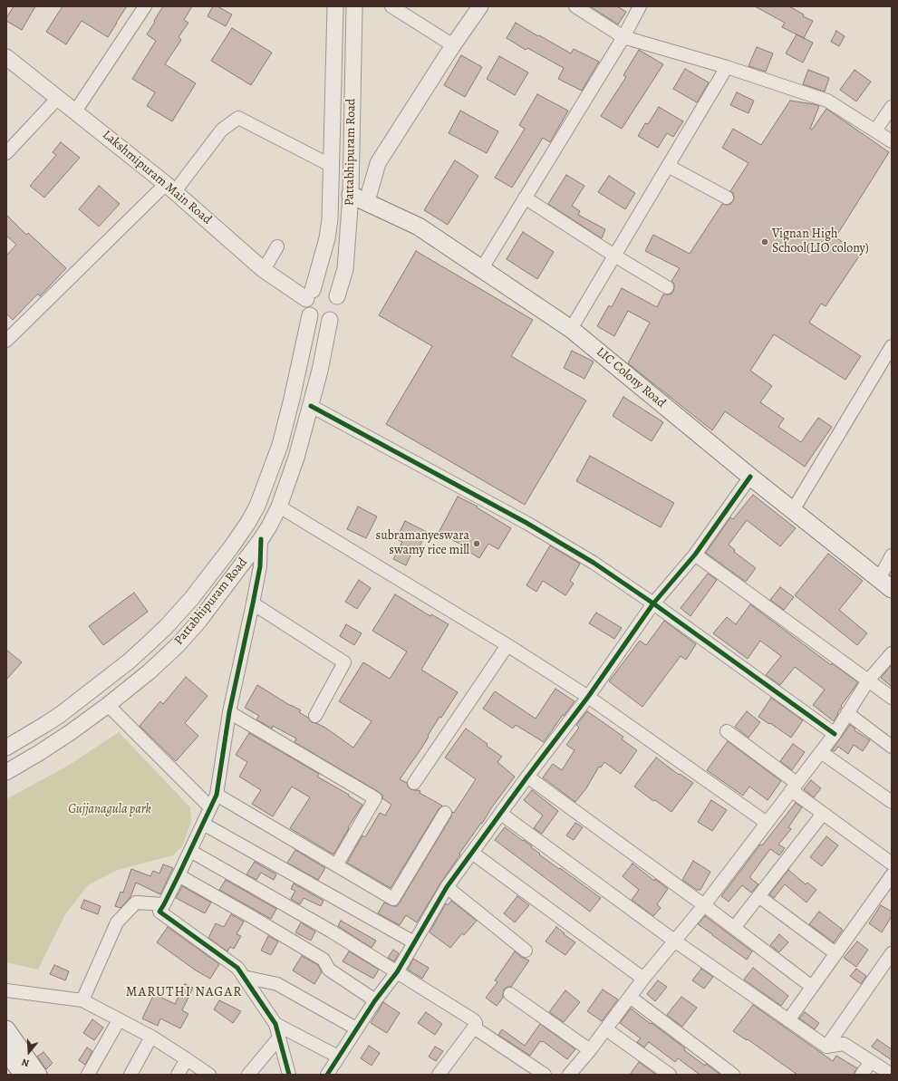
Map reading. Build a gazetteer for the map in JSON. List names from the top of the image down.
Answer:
{
  "streets": {
    "main road": ["LIC Colony Road"],
    "street": ["Pattabhipuram Road", "Lakshmipuram Main Road"]
  },
  "crossings": [
    ["Pattabhipuram Road", "Lakshmipuram Main Road"],
    ["Pattabhipuram Road", "LIC Colony Road"]
  ],
  "districts": ["MARUTHI NAGAR"],
  "parks": ["Gujjanagula park"],
  "places": ["Vignan High School(LIO colony)", "subramanyeswara swamy rice mill"],
  "north": "bottom"
}
